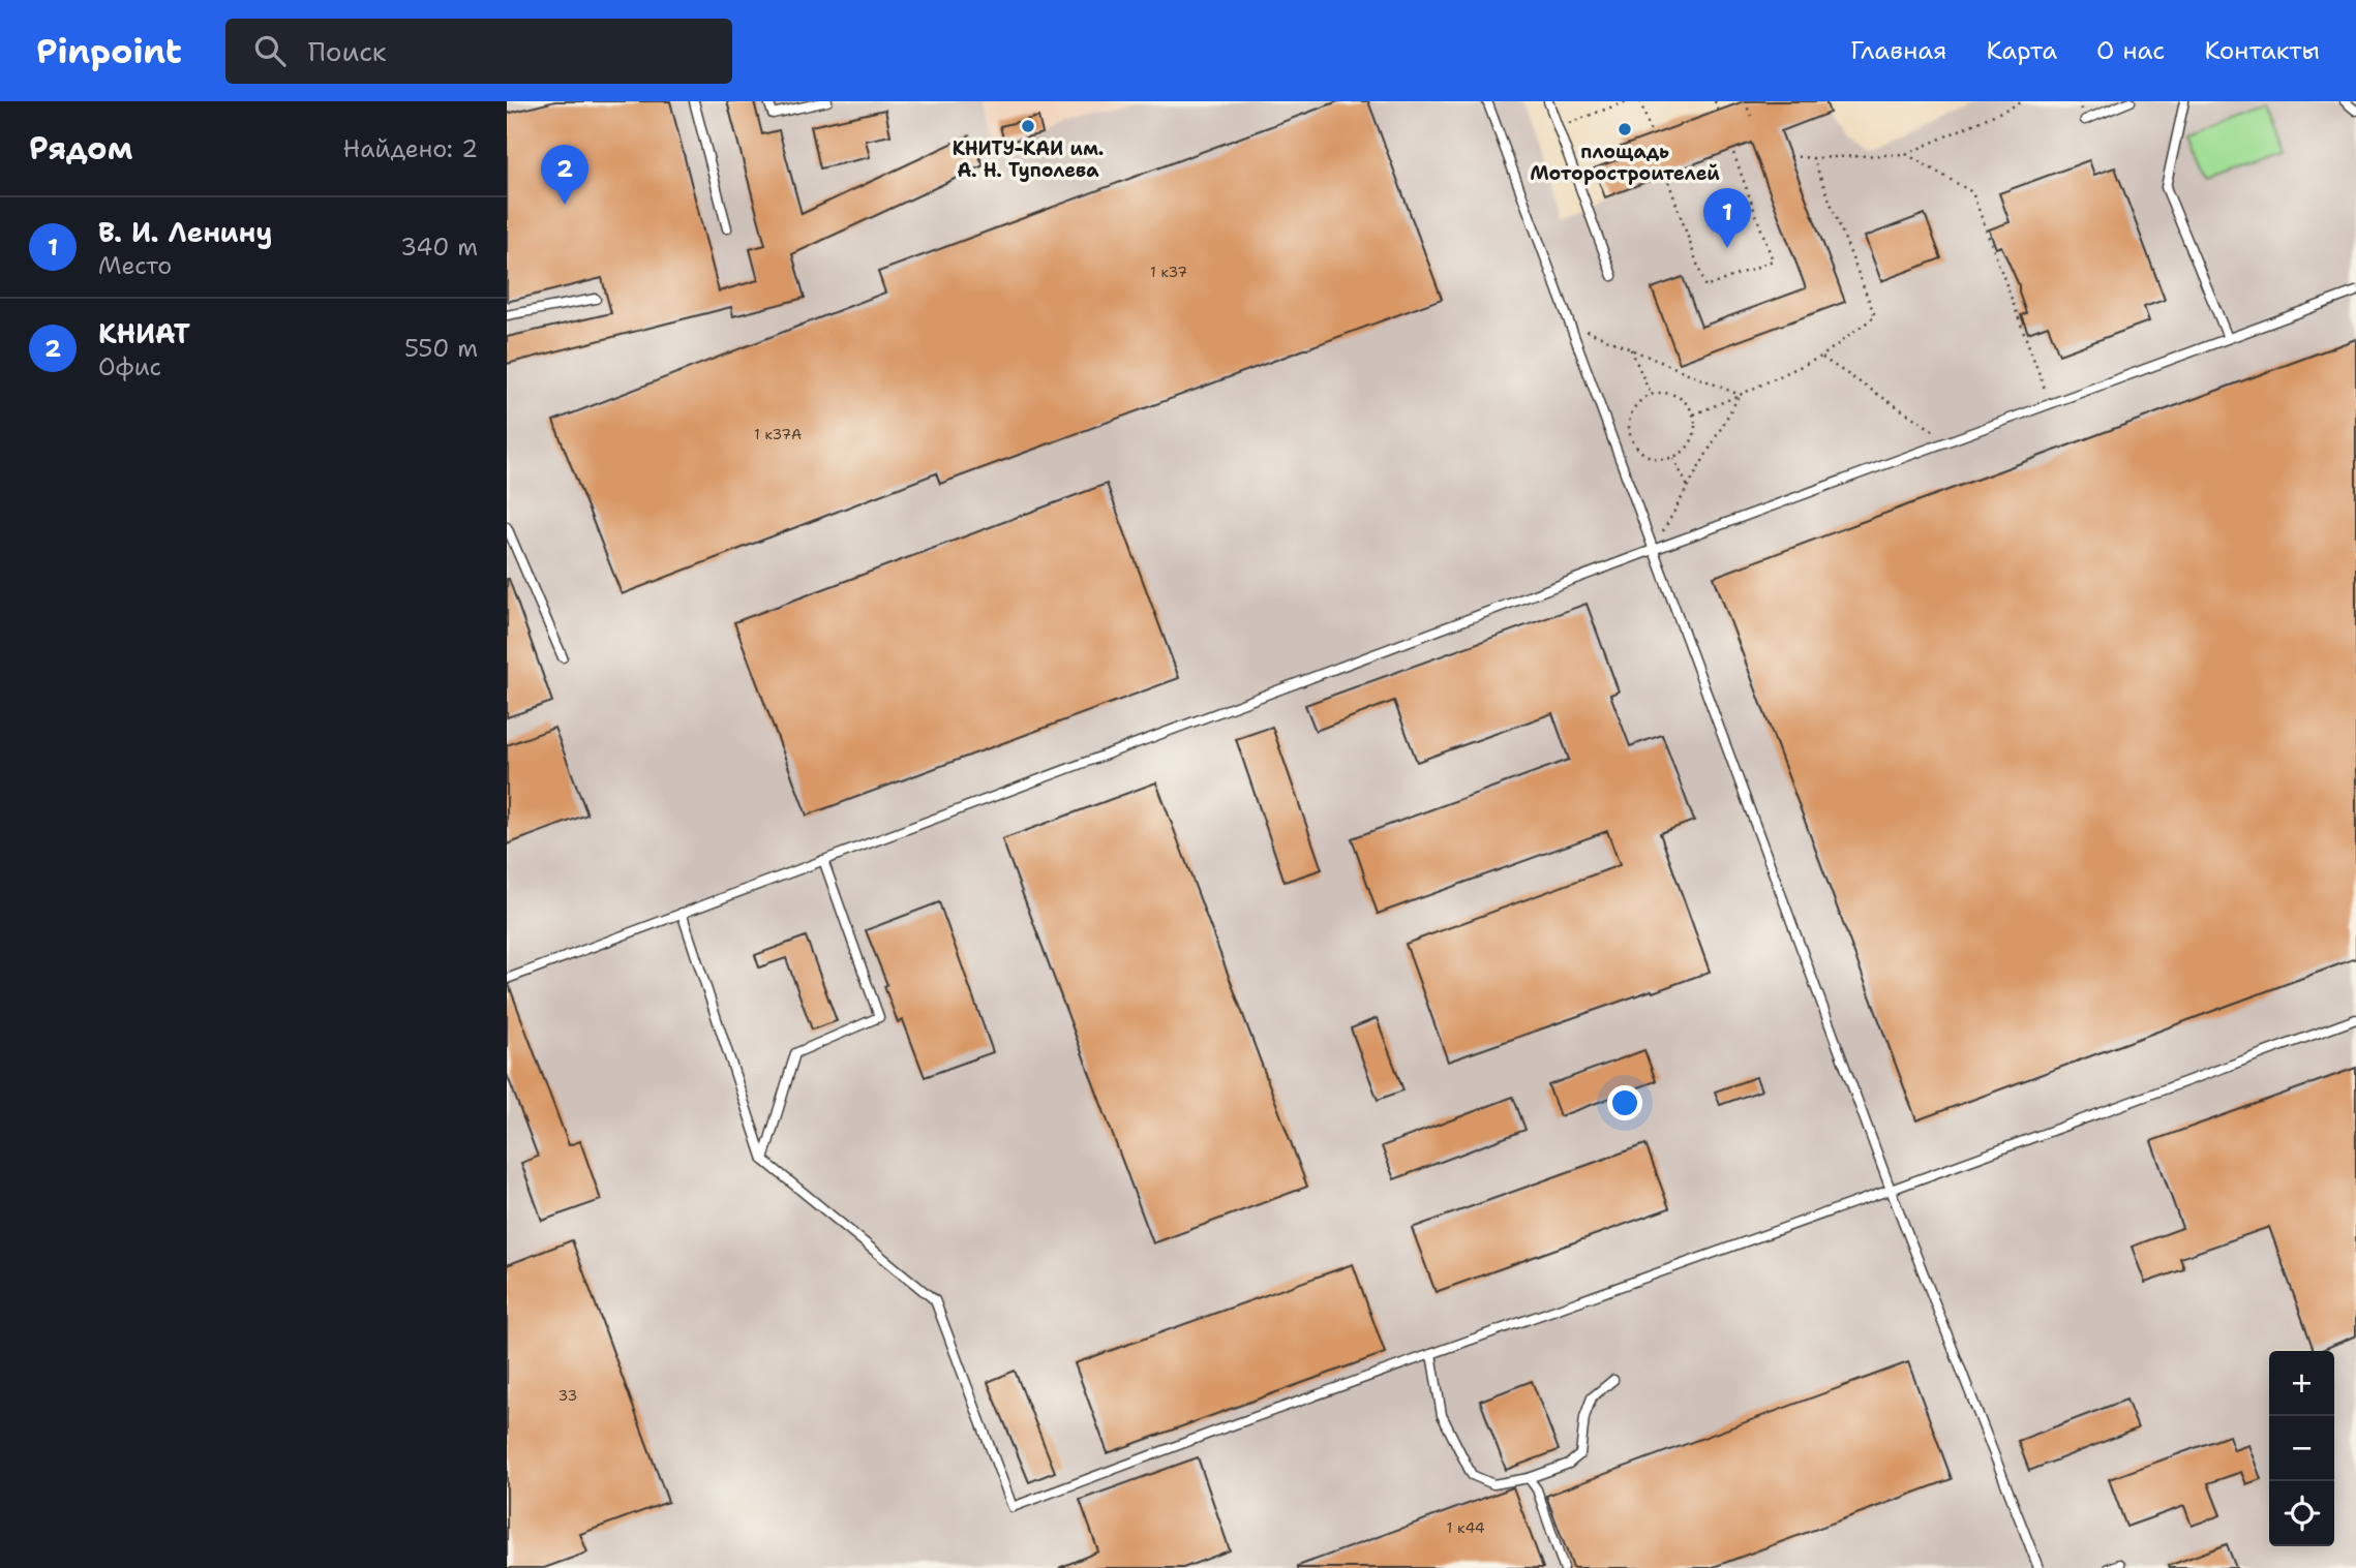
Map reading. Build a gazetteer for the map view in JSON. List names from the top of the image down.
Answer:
{
  "places": ["КНИТУ-КАИ им. А. Н. Туполева", "площадь Моторостроителей"],
  "house_numbers": [
    "1 к37",
    "1 к37А",
    "33",
    "1 к44"
  ],
  "page": {
    "header": "Pinpoint",
    "search": "Поиск",
    "nav": [
      "Главная",
      "Карта",
      "О нас",
      "Контакты"
    ],
    "heading": ["Рядом", "Найдено: 2"],
    "pins": ["2", "1"],
    "list": [
      {
        "mark": "1",
        "name": "В. И. Ленину",
        "note": "Место",
        "value": "340 m"
      },
      {
        "mark": "2",
        "name": "КНИАТ",
        "note": "Офис",
        "value": "550 m"
      }
    ],
    "map_buttons": ["+", "−"]
  }
}
